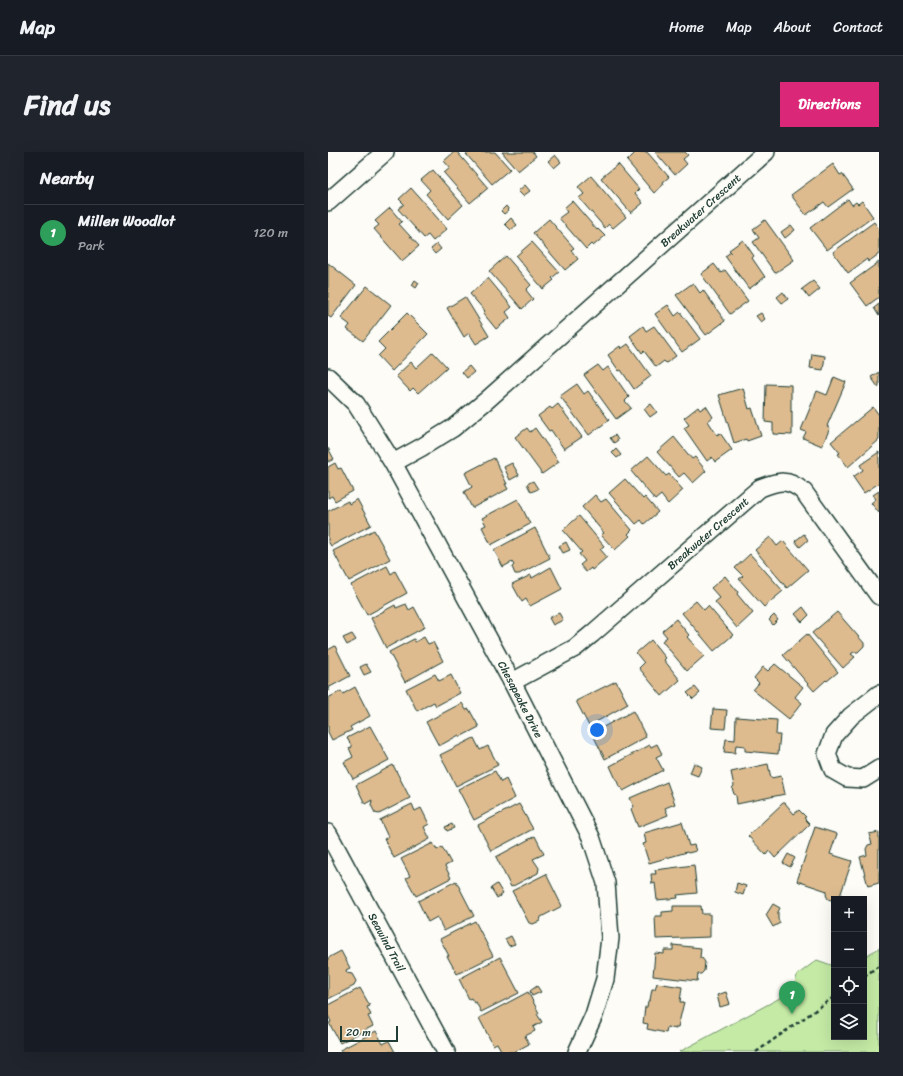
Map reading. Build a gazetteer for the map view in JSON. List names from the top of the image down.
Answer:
{
  "streets": {
    "street": ["Breakwater Crescent", "Chesapeake Drive", "Seawind Trail"]
  },
  "crossings": [
    ["Breakwater Crescent", "Chesapeake Drive"]
  ],
  "scale_bar": "20 m",
  "page": {
    "header": "Map",
    "nav": [
      "Home",
      "Map",
      "About",
      "Contact"
    ],
    "title": "Find us",
    "buttons": "Directions",
    "heading": "Nearby",
    "list": [
      {
        "mark": "1",
        "name": "Millen Woodlot",
        "note": "Park",
        "value": "120 m"
      }
    ],
    "map_buttons": ["+", "−"],
    "pins": "1",
    "scale": "20 m"
  }
}
